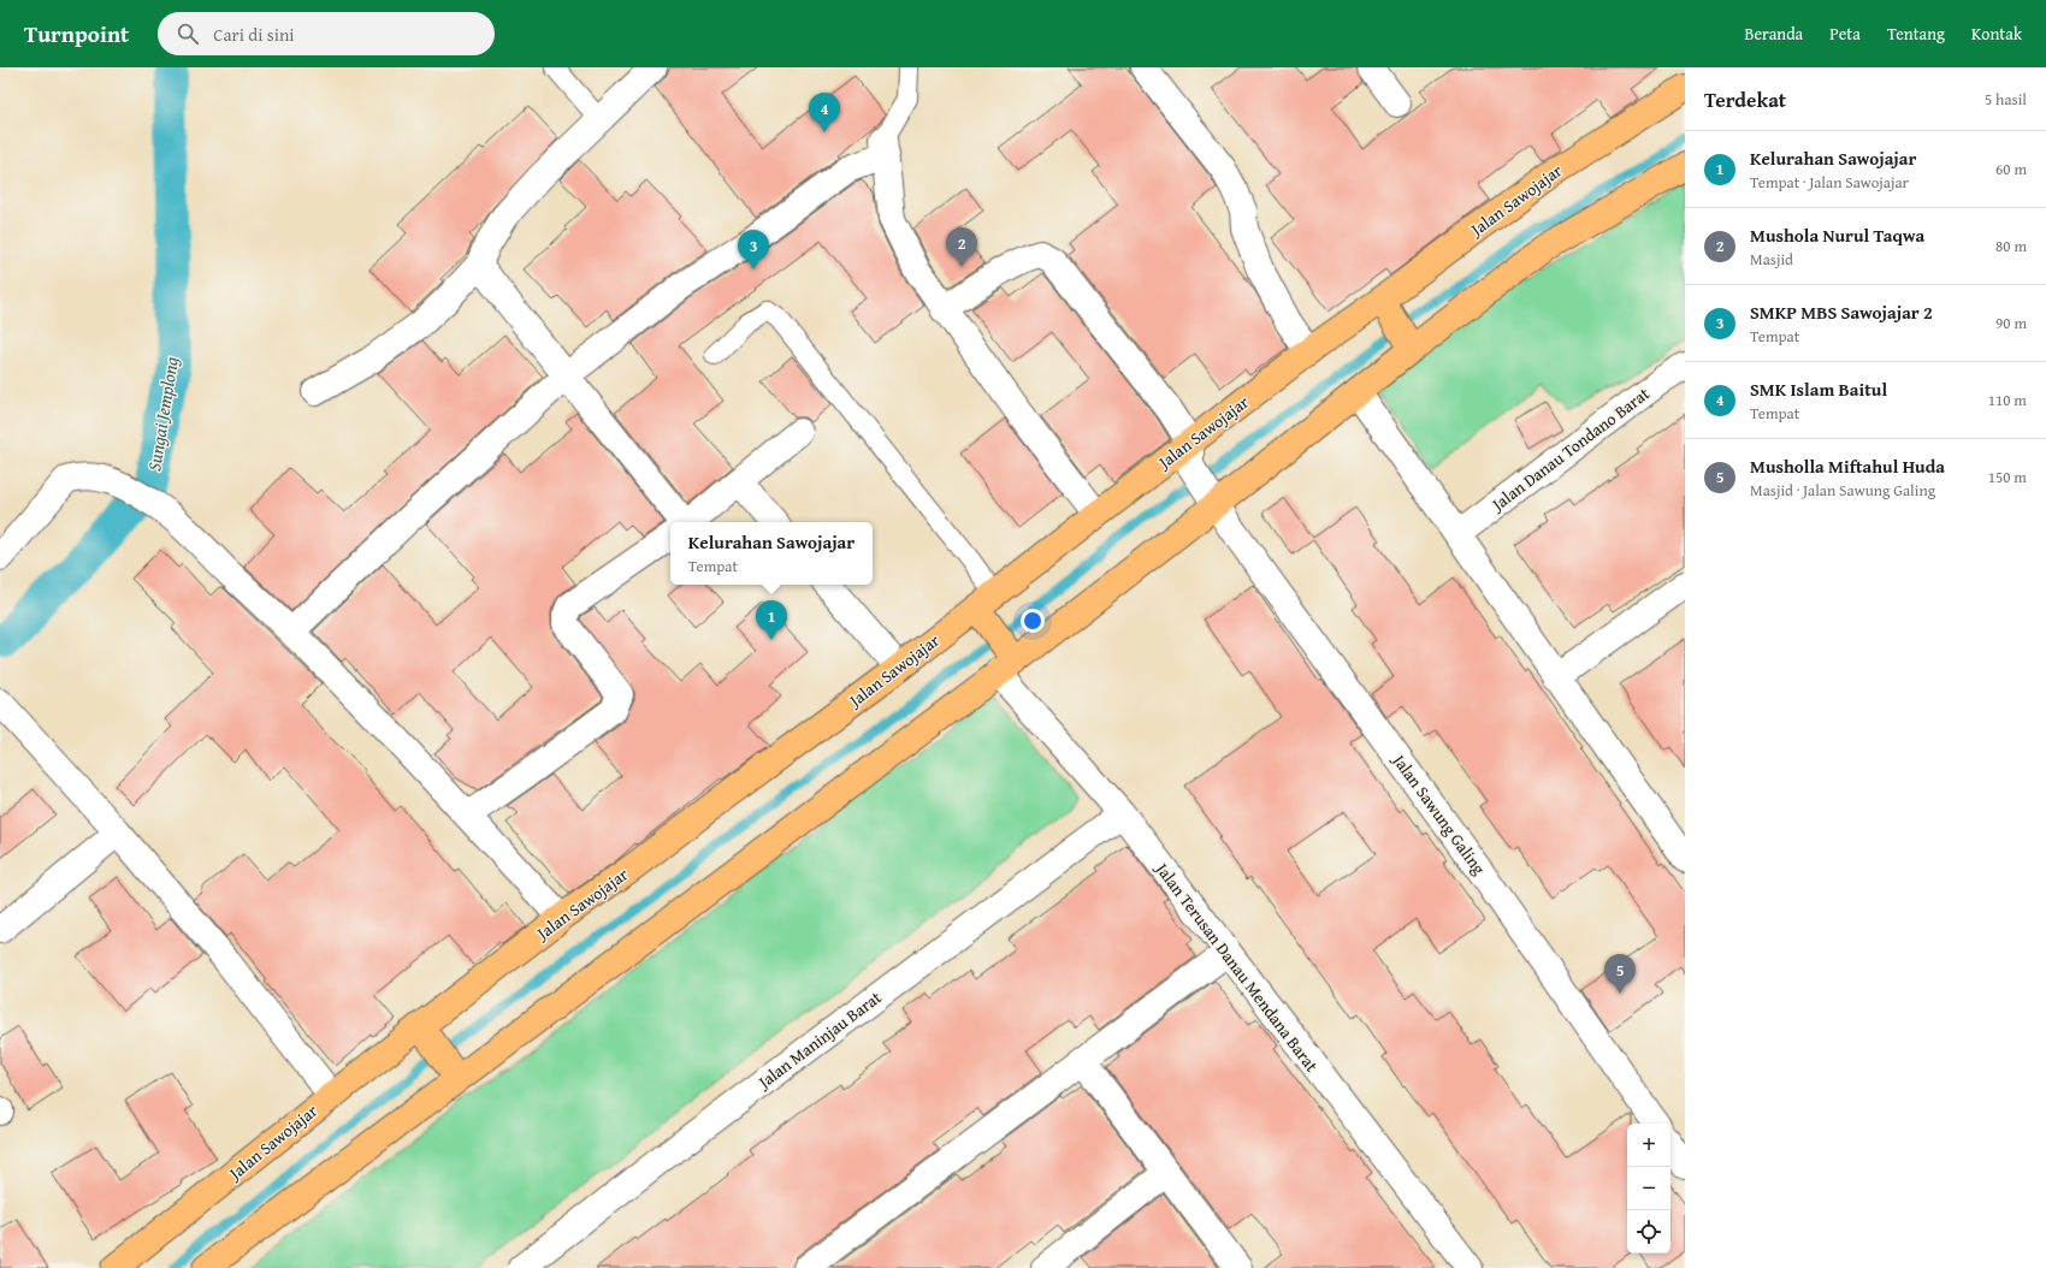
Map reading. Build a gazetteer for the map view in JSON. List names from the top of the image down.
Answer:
{
  "streets": {
    "main road": ["Jalan Sawojajar"],
    "street": [
      "Jalan Danau Tondano Barat",
      "Jalan Sawung Galing",
      "Jalan Terusan Danau Mendana Barat",
      "Jalan Maninjau Barat"
    ]
  },
  "crossings": [
    ["Jalan Sawojajar", "Jalan Sawung Galing"],
    ["Jalan Sawojajar", "Jalan Terusan Danau Mendana Barat"],
    ["Jalan Terusan Danau Mendana Barat", "Jalan Maninjau Barat"]
  ],
  "water": ["Sungai Jemplong"],
  "page": {
    "header": "Turnpoint",
    "search": "Cari di sini",
    "nav": [
      "Beranda",
      "Peta",
      "Tentang",
      "Kontak"
    ],
    "heading": ["Terdekat", "5 hasil"],
    "pins": [
      "4",
      "2",
      "3",
      "1",
      "5"
    ],
    "list": [
      {
        "mark": "1",
        "name": "Kelurahan Sawojajar",
        "note": "Tempat · Jalan Sawojajar",
        "value": "60 m"
      },
      {
        "mark": "2",
        "name": "Mushola Nurul Taqwa",
        "note": "Masjid",
        "value": "80 m"
      },
      {
        "mark": "3",
        "name": "SMKP MBS Sawojajar 2",
        "note": "Tempat",
        "value": "90 m"
      },
      {
        "mark": "4",
        "name": "SMK Islam Baitul",
        "note": "Tempat",
        "value": "110 m"
      },
      {
        "mark": "5",
        "name": "Musholla Miftahul Huda",
        "note": "Masjid · Jalan Sawung Galing",
        "value": "150 m"
      }
    ],
    "popup": ["Kelurahan Sawojajar", "Tempat"],
    "map_buttons": ["+", "−"]
  }
}
